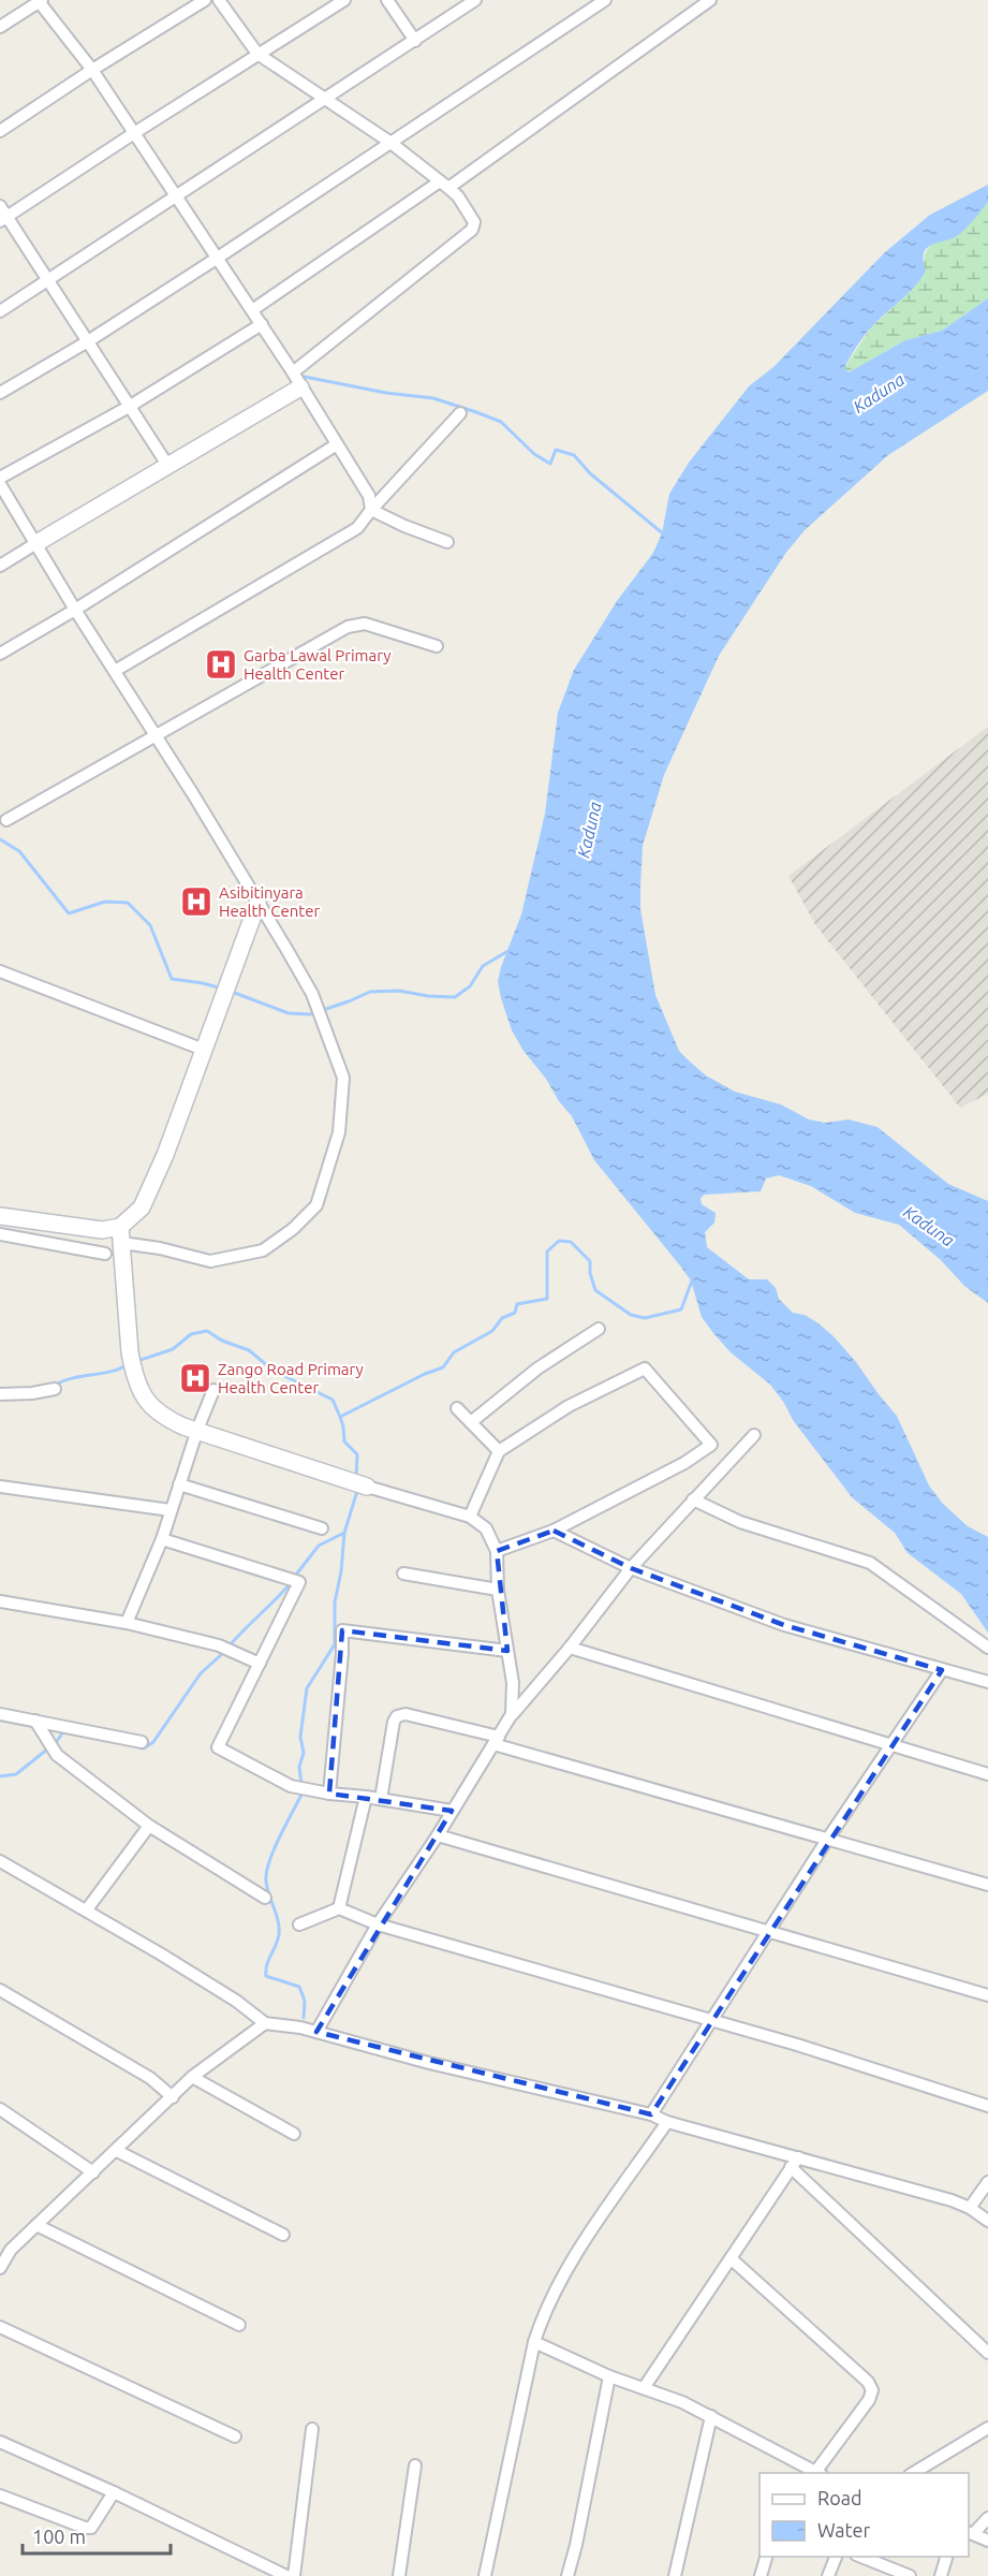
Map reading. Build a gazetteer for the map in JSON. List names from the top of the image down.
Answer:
{
  "water": ["Kaduna"],
  "places": {
    "hospital": ["Garba Lawal Primary Health Center", "Asibitinyara Health Center", "Zango Road Primary Health Center"]
  },
  "legend": ["Road", "Water"],
  "scale_bar": "100 m"
}
